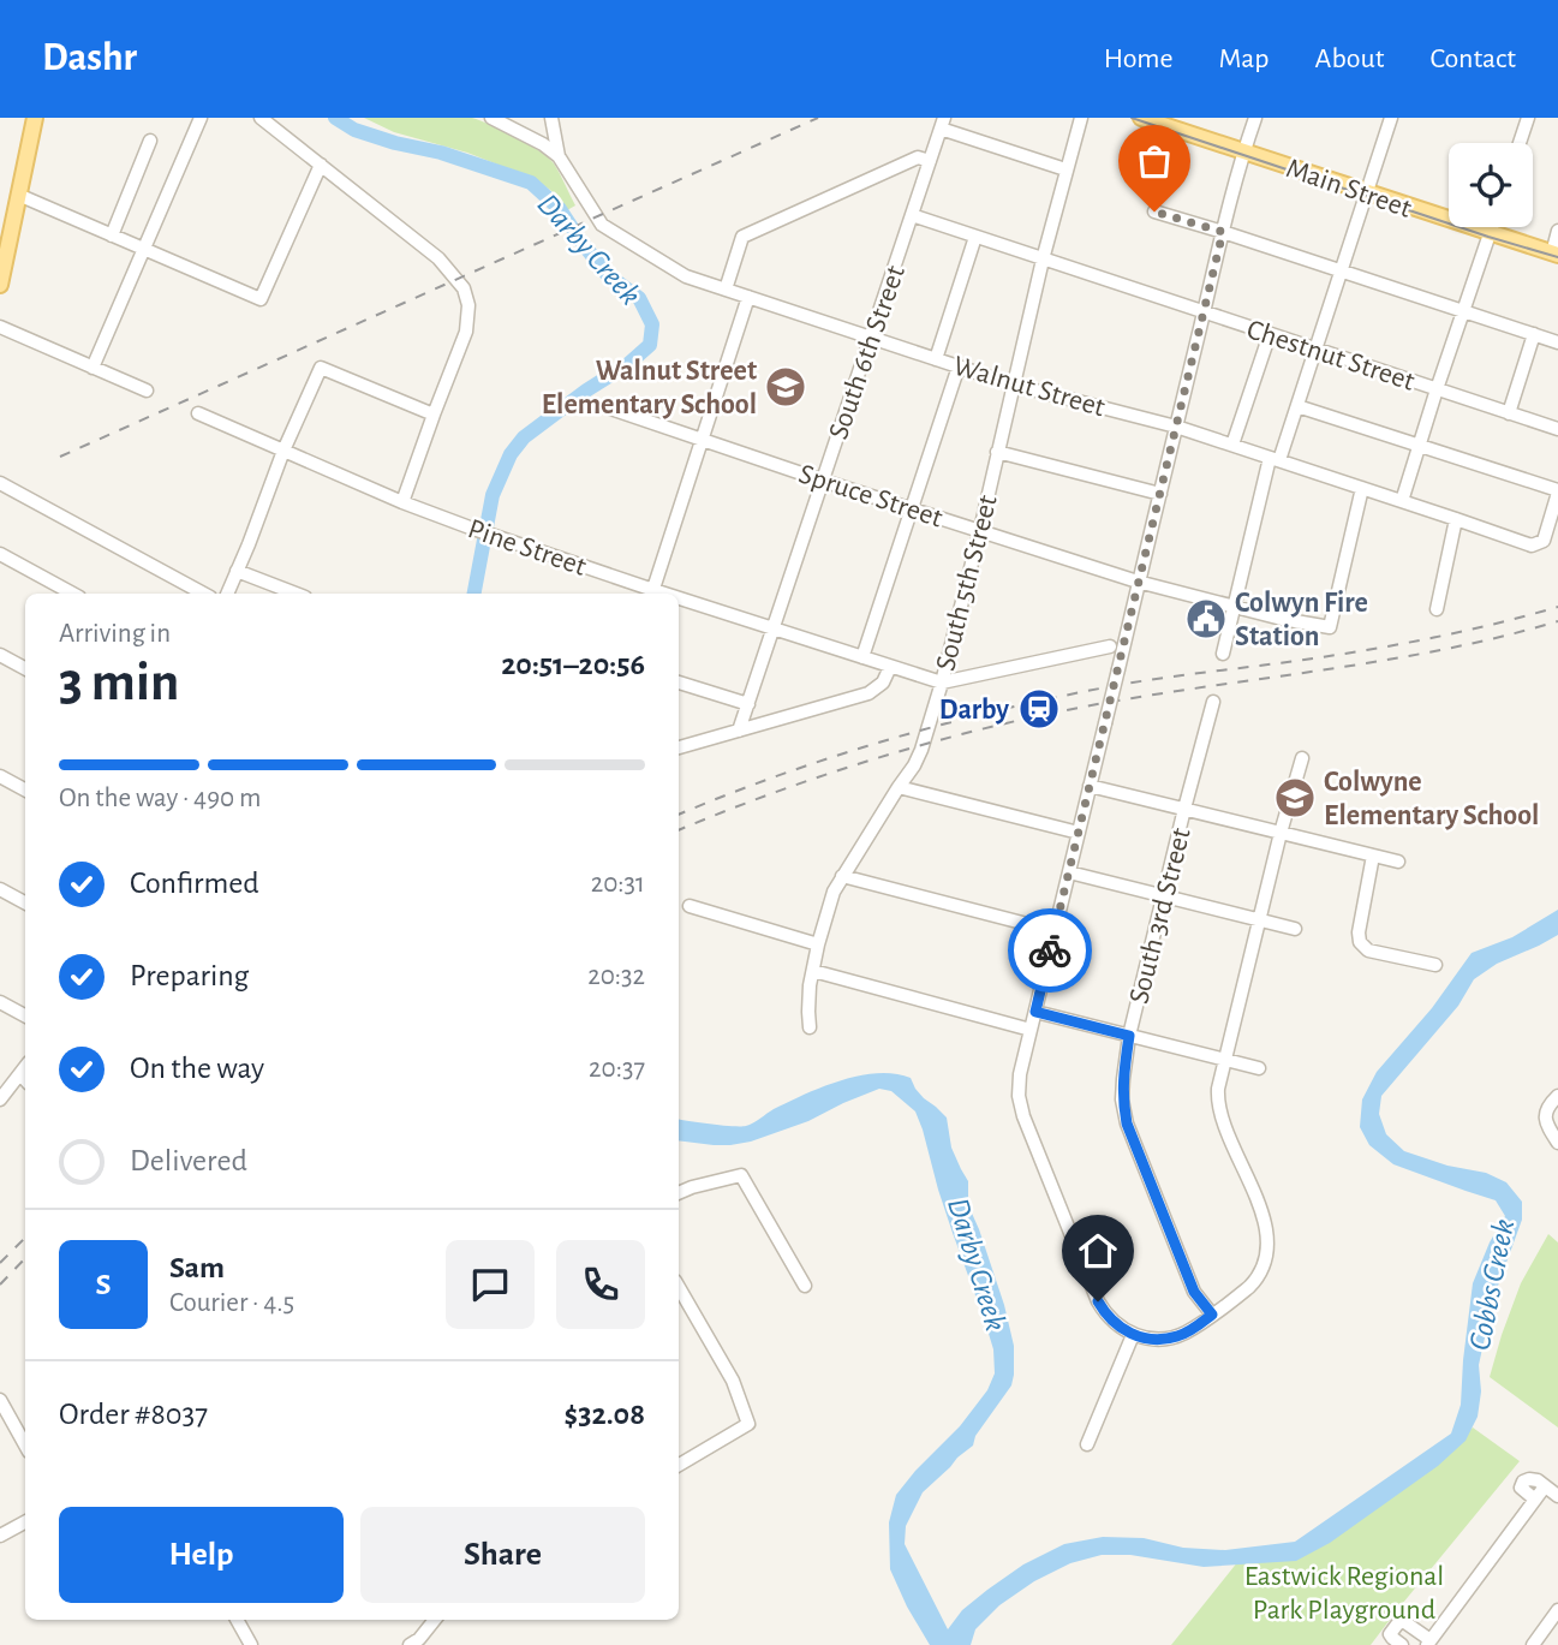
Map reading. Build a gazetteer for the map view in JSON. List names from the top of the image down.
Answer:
{
  "streets": {
    "main road": ["Main Street"],
    "street": [
      "South 6th Street",
      "Chestnut Street",
      "Walnut Street",
      "Spruce Street",
      "Pine Street",
      "South 5th Street",
      "South 3rd Street"
    ]
  },
  "crossings": [
    ["South 6th Street", "Chestnut Street"],
    ["South 6th Street", "Walnut Street"],
    ["South 6th Street", "Spruce Street"],
    ["South 6th Street", "Pine Street"],
    ["Chestnut Street", "South 5th Street"],
    ["Walnut Street", "Spruce Street"],
    ["Walnut Street", "South 5th Street"],
    ["Spruce Street", "South 5th Street"],
    ["Pine Street", "South 5th Street"]
  ],
  "water": ["Darby Creek", "Cobbs Creek"],
  "parks": ["Eastwick Regional Park Playground"],
  "places": {
    "school or university": ["Walnut Street Elementary School", "Colwyne Elementary School"],
    "public building": ["Colwyn Fire Station"],
    "station": ["Darby"]
  },
  "page": {
    "header": "Dashr",
    "nav": [
      "Home",
      "Map",
      "About",
      "Contact"
    ],
    "heading": ["3 min", "Arriving in", "20:51–20:56"],
    "panel": [
      "Sam",
      "Courier · 4.5",
      "Order #8037",
      "$32.08"
    ],
    "bar": "On the way · 490 m",
    "list": [
      ["Confirmed", "20:31"],
      ["Preparing", "20:32"],
      ["On the way", "20:37"],
      "Delivered"
    ],
    "round": "S",
    "buttons": ["Help", "Share"]
  }
}
